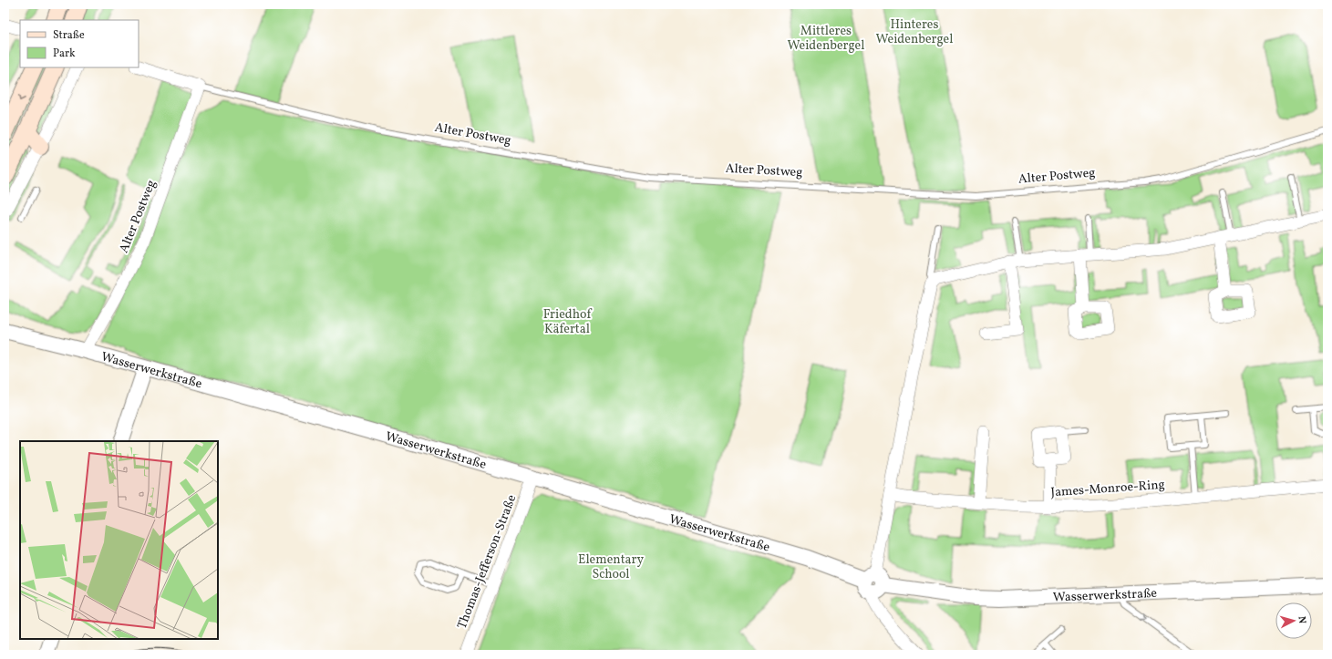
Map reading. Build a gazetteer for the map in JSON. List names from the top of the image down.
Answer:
{
  "streets": {
    "street": [
      "Alter Postweg",
      "Wasserwerkstraße",
      "James-Monroe-Ring",
      "Thomas-Jefferson-Straße"
    ]
  },
  "crossings": [
    ["Alter Postweg", "Wasserwerkstraße"],
    ["Wasserwerkstraße", "Thomas-Jefferson-Straße"]
  ],
  "parks": [
    "Hinteres Weidenbergel",
    "Mittleres Weidenbergel",
    "Friedhof Käfertal",
    "Elementary School"
  ],
  "legend": ["Straße", "Park"],
  "north": "right"
}
